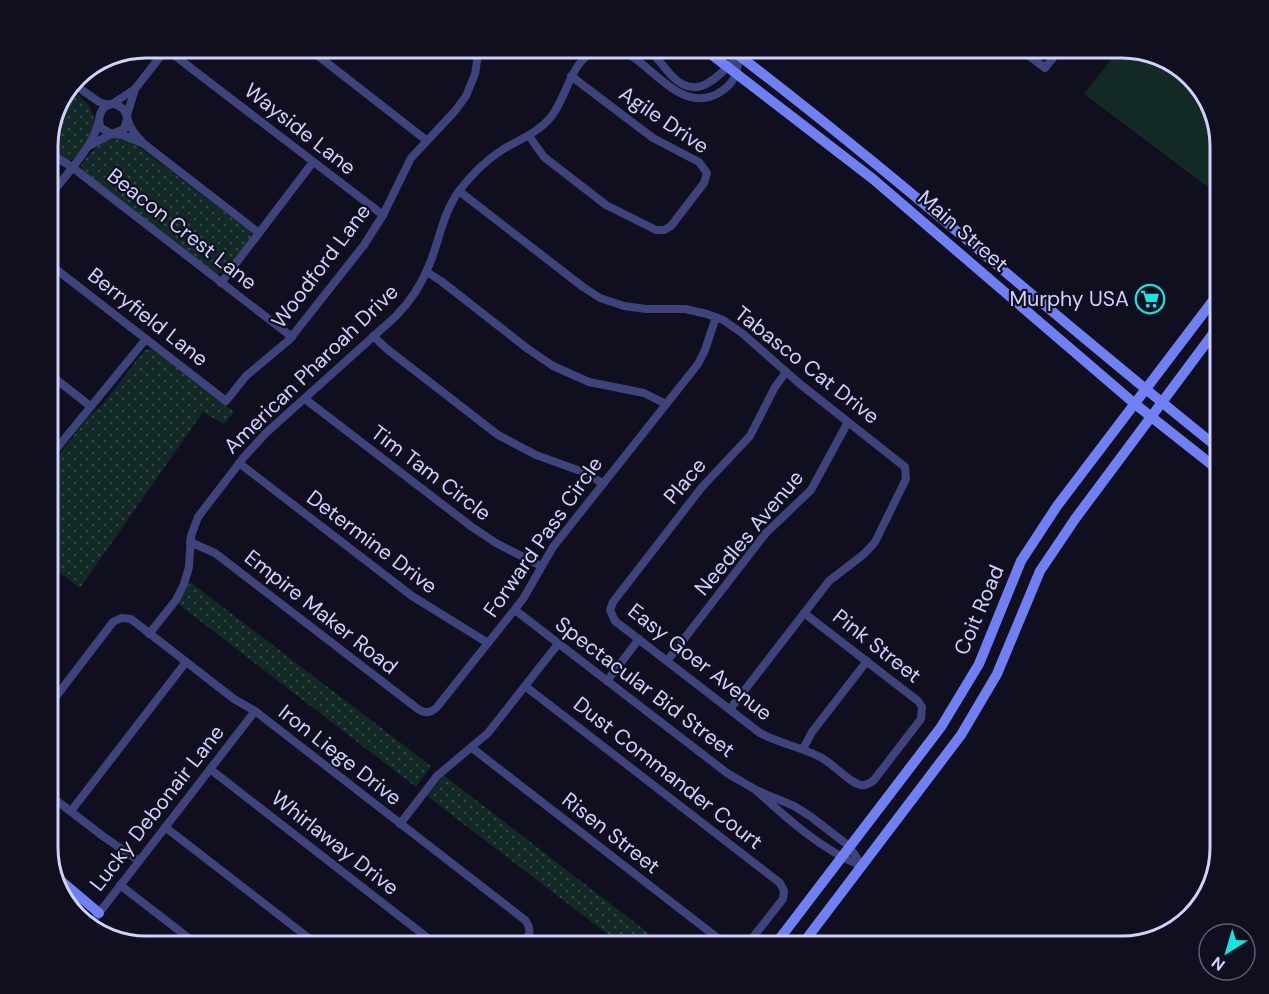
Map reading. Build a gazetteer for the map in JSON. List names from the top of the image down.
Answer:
{
  "streets": {
    "main road": ["Main Street", "Coit Road"],
    "street": [
      "Agile Drive",
      "Wayside Lane",
      "Beacon Crest Lane",
      "Woodford Lane",
      "Berryfield Lane",
      "Tabasco Cat Drive",
      "American Pharoah Drive",
      "Tim Tam Circle",
      "Place",
      "Needles Avenue",
      "Forward Pass Circle",
      "Determine Drive",
      "Empire Maker Road",
      "Pink Street",
      "Easy Goer Avenue",
      "Spectacular Bid Street",
      "Iron Liege Drive",
      "Dust Commander Court",
      "Lucky Debonair Lane",
      "Risen Street",
      "Whirlaway Drive"
    ]
  },
  "crossings": [
    ["Agile Drive", "American Pharoah Drive"],
    ["Wayside Lane", "Woodford Lane"],
    ["Beacon Crest Lane", "Woodford Lane"],
    ["Main Street", "Coit Road"],
    ["Woodford Lane", "Berryfield Lane"],
    ["Tabasco Cat Drive", "American Pharoah Drive"],
    ["Tabasco Cat Drive", "Place"],
    ["Tabasco Cat Drive", "Needles Avenue"],
    ["Tabasco Cat Drive", "Forward Pass Circle"],
    ["Tabasco Cat Drive", "Pink Street"],
    ["American Pharoah Drive", "Tim Tam Circle"],
    ["American Pharoah Drive", "Determine Drive"],
    ["American Pharoah Drive", "Empire Maker Road"],
    ["American Pharoah Drive", "Iron Liege Drive"],
    ["Tim Tam Circle", "Forward Pass Circle"],
    ["Place", "Easy Goer Avenue"],
    ["Needles Avenue", "Easy Goer Avenue"],
    ["Forward Pass Circle", "Determine Drive"],
    ["Forward Pass Circle", "Empire Maker Road"],
    ["Forward Pass Circle", "Spectacular Bid Street"],
    ["Coit Road", "Spectacular Bid Street"],
    ["Pink Street", "Easy Goer Avenue"],
    ["Iron Liege Drive", "Lucky Debonair Lane"],
    ["Lucky Debonair Lane", "Whirlaway Drive"]
  ],
  "places": {
    "supermarket": ["Murphy USA"]
  },
  "north": "bottom left"
}
